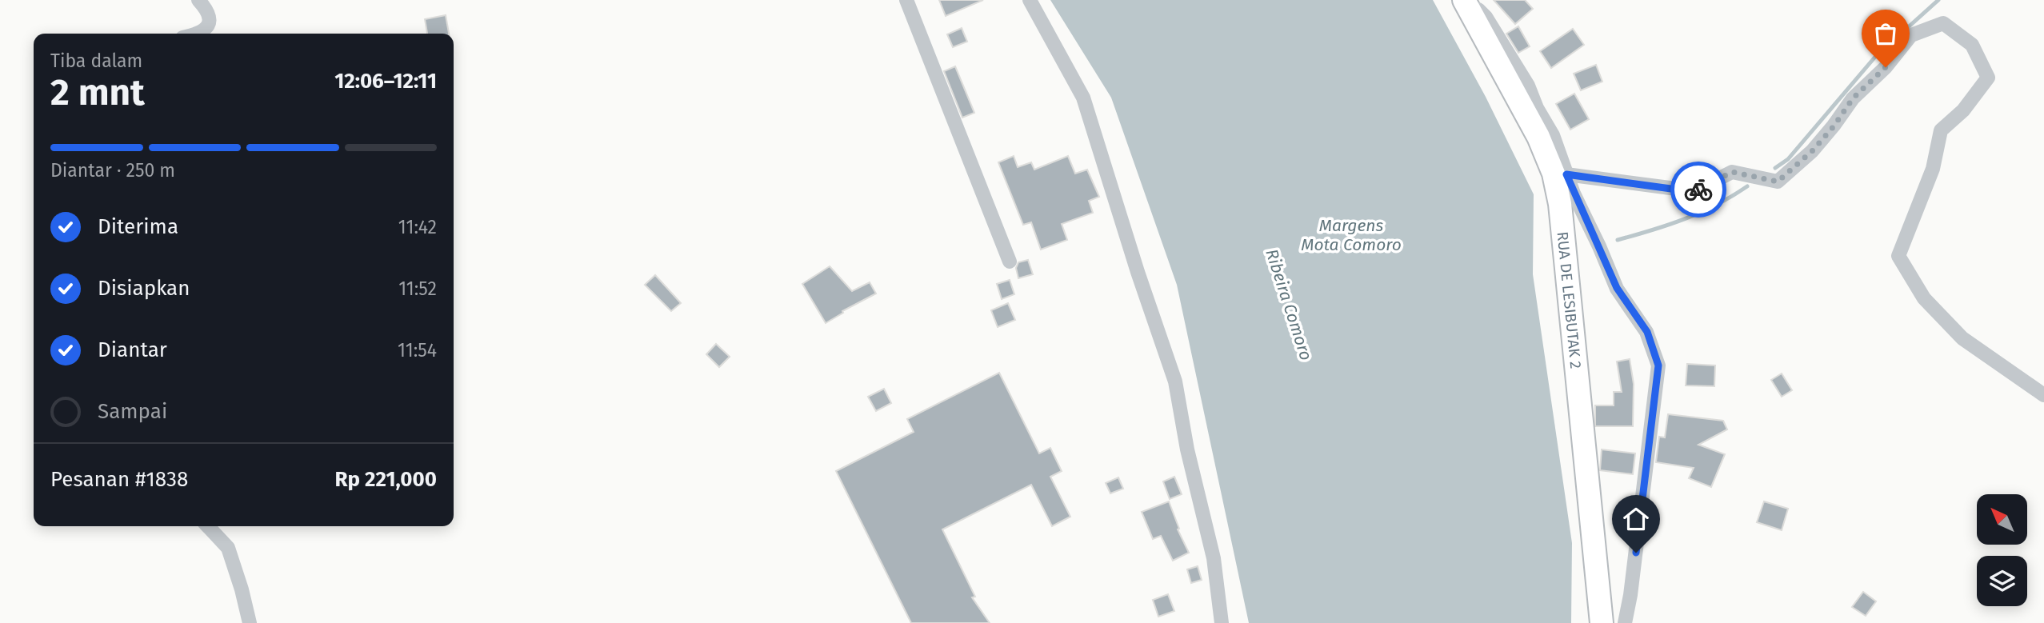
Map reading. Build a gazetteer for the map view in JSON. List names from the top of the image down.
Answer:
{
  "streets": {
    "main road": ["RUA DE LESIBUTAK 2"]
  },
  "water": ["Margens Mota Comoro", "Ribeira Comoro"],
  "north": "top left",
  "page": {
    "heading": ["2 mnt", "Tiba dalam", "12:06–12:11"],
    "panel": ["Pesanan #1838", "Rp 221,000"],
    "bar": "Diantar · 250 m",
    "list": [
      ["Diterima", "11:42"],
      ["Disiapkan", "11:52"],
      ["Diantar", "11:54"],
      "Sampai"
    ]
  }
}
